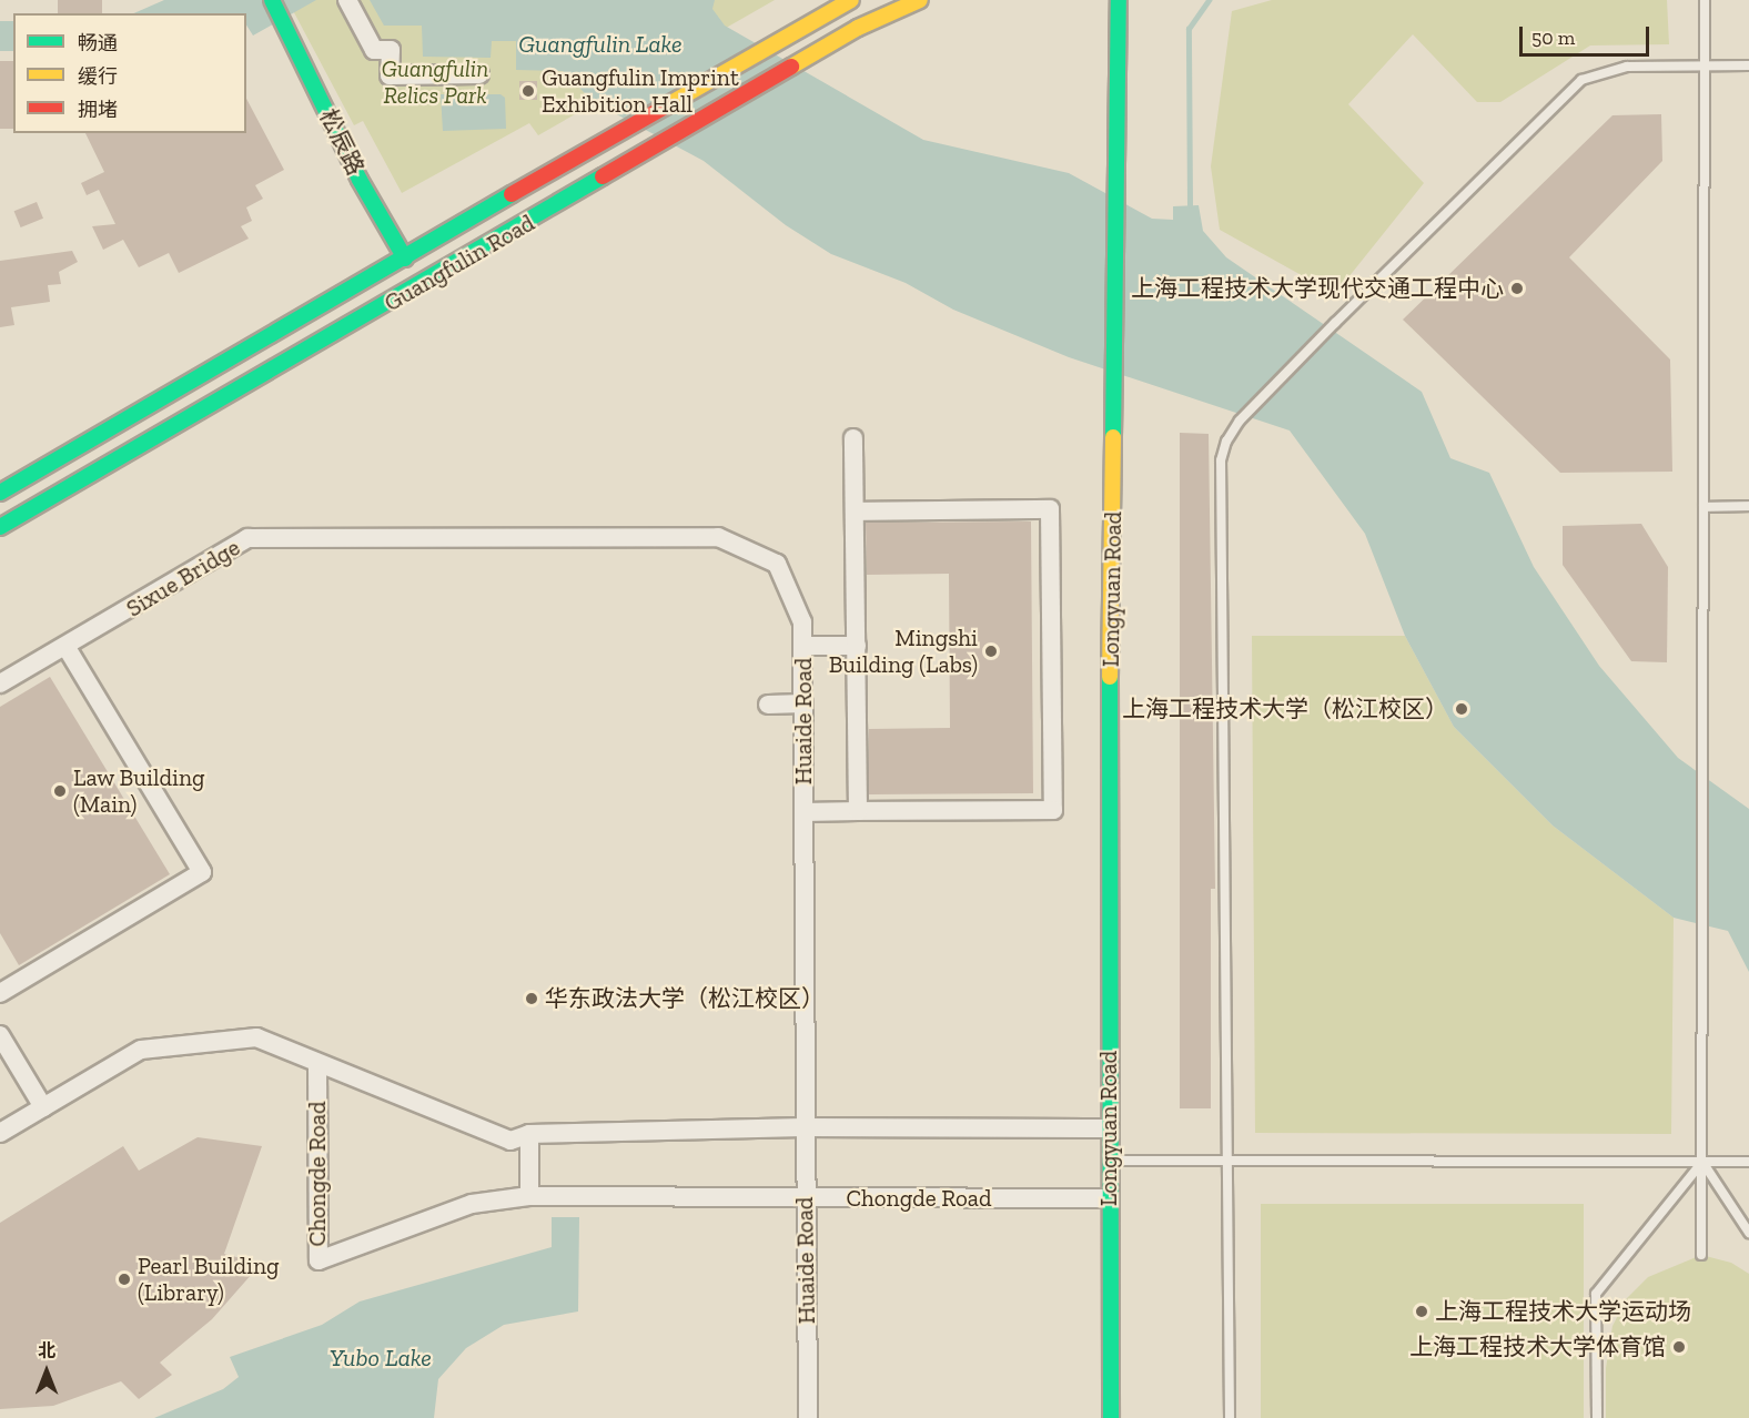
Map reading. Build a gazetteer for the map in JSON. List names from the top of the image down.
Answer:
{
  "streets": {
    "main road": ["松辰路", "Guangfulin Road", "Longyuan Road"],
    "street": ["Sixue Bridge", "Huaide Road", "Chongde Road"]
  },
  "crossings": [
    ["松辰路", "Guangfulin Road"],
    ["Sixue Bridge", "Huaide Road"],
    ["Longyuan Road", "Chongde Road"],
    ["Huaide Road", "Chongde Road"]
  ],
  "water": ["Guangfulin Lake", "Yubo Lake"],
  "parks": ["Guangfulin Relics Park"],
  "places": [
    "Guangfulin Imprint Exhibition Hall",
    "上海工程技术大学现代交通工程中心",
    "Mingshi Building (Labs)",
    "上海工程技术大学（松江校区）",
    "Law Building (Main)",
    "华东政法大学（松江校区）",
    "Pearl Building (Library)",
    "上海工程技术大学运动场",
    "上海工程技术大学体育馆"
  ],
  "legend": ["畅通", "缓行", "拥堵"],
  "scale_bar": "50 m",
  "north": "top"
}
